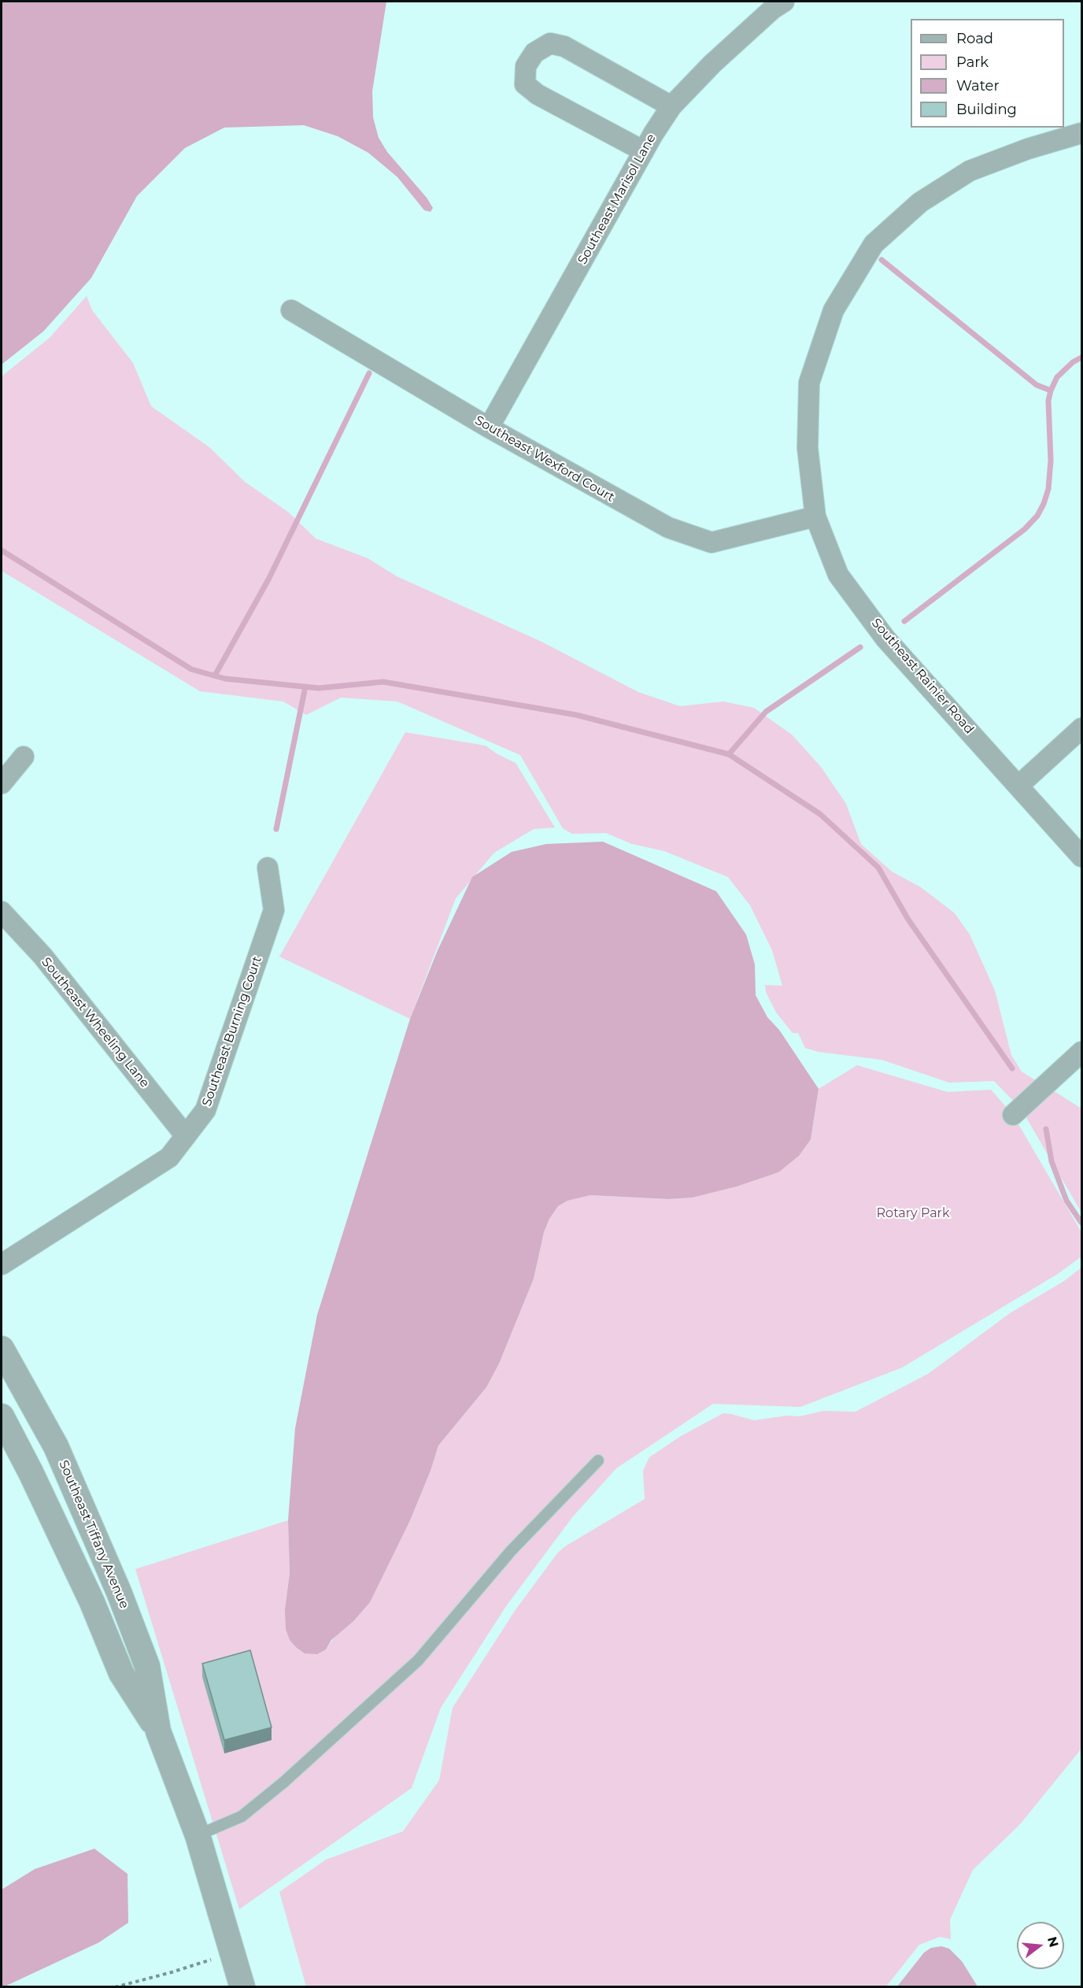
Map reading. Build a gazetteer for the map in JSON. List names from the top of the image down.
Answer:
{
  "streets": {
    "street": [
      "Southeast Marisol Lane",
      "Southeast Wexford Court",
      "Southeast Rainier Road",
      "Southeast Wheeling Lane",
      "Southeast Burning Court",
      "Southeast Tiffany Avenue"
    ]
  },
  "crossings": [
    ["Southeast Marisol Lane", "Southeast Wexford Court"],
    ["Southeast Wexford Court", "Southeast Rainier Road"],
    ["Southeast Wheeling Lane", "Southeast Burning Court"]
  ],
  "parks": ["Rotary Park"],
  "legend": [
    "Road",
    "Park",
    "Water",
    "Building"
  ],
  "north": "right"
}
